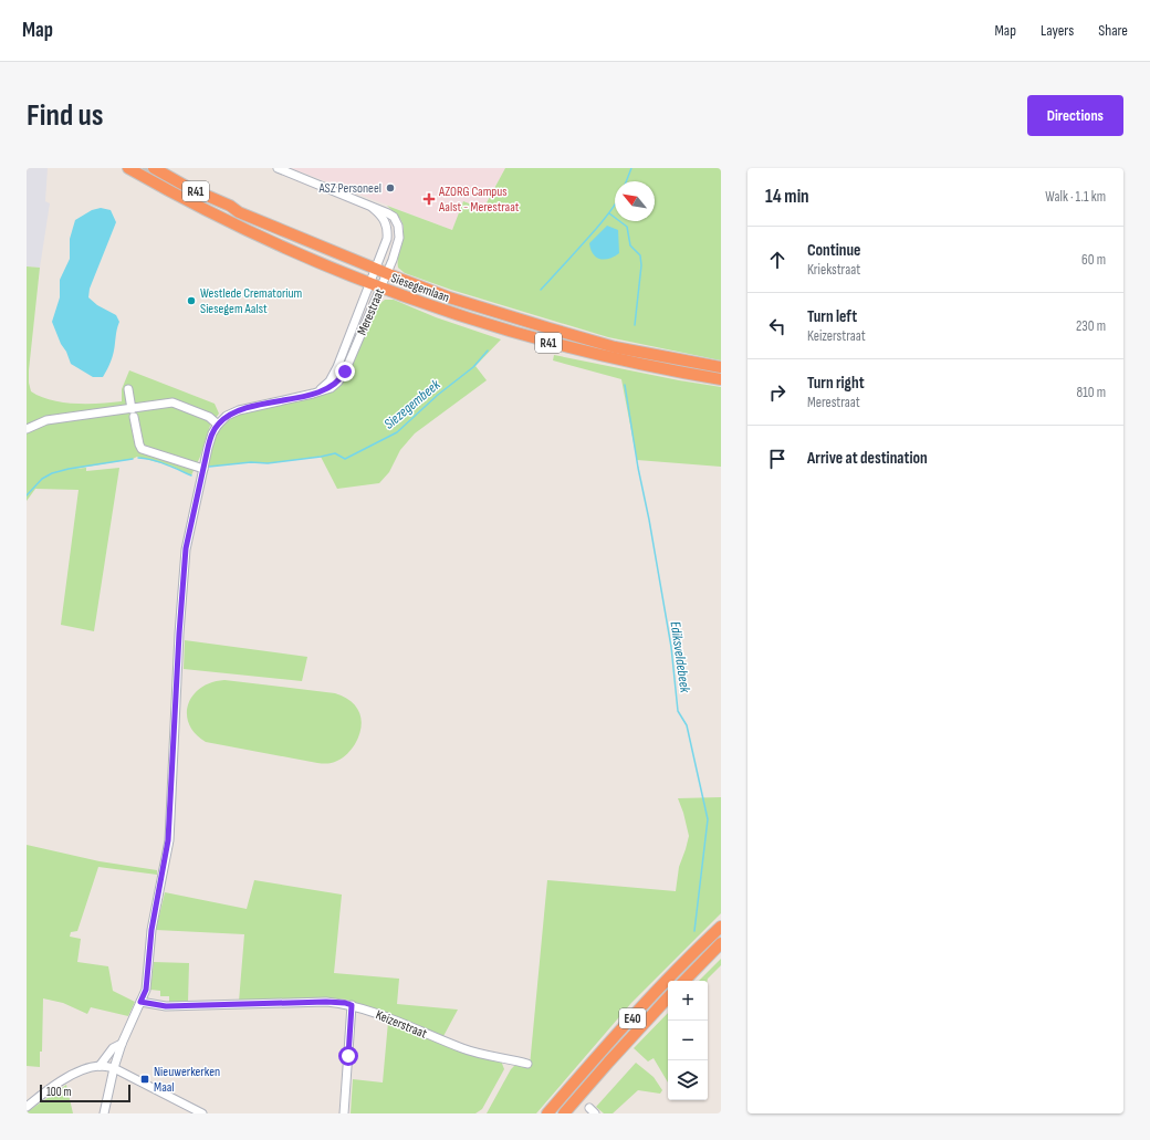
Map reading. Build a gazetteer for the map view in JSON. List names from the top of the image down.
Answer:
{
  "streets": {
    "highway": ["R41", "Siesegemlaan", "E40"],
    "street": ["Merestraat", "Keizerstraat"]
  },
  "crossings": [
    ["Siesegemlaan", "Merestraat"]
  ],
  "water": ["Siezegembeek", "Ediksveldebeek"],
  "places": {
    "other": ["ASZ Personeel", "Westlede Crematorium Siesegem Aalst"],
    "health": ["AZORG Campus Aalst - Merestraat"],
    "transit": ["Nieuwerkerken Maal"]
  },
  "scale_bar": "100 m",
  "north": "top left",
  "page": {
    "header": "Map",
    "nav": ["Map", "Layers", "Share"],
    "buttons": "Directions",
    "title": "Find us",
    "heading": ["14 min", "Walk · 1.1 km"],
    "list": [
      ["Continue", "Kriekstraat", "60 m"],
      ["Turn left", "Keizerstraat", "230 m"],
      ["Turn right", "Merestraat", "810 m"],
      "Arrive at destination"
    ],
    "map_buttons": ["+", "−"],
    "scale": "100 m"
  }
}
